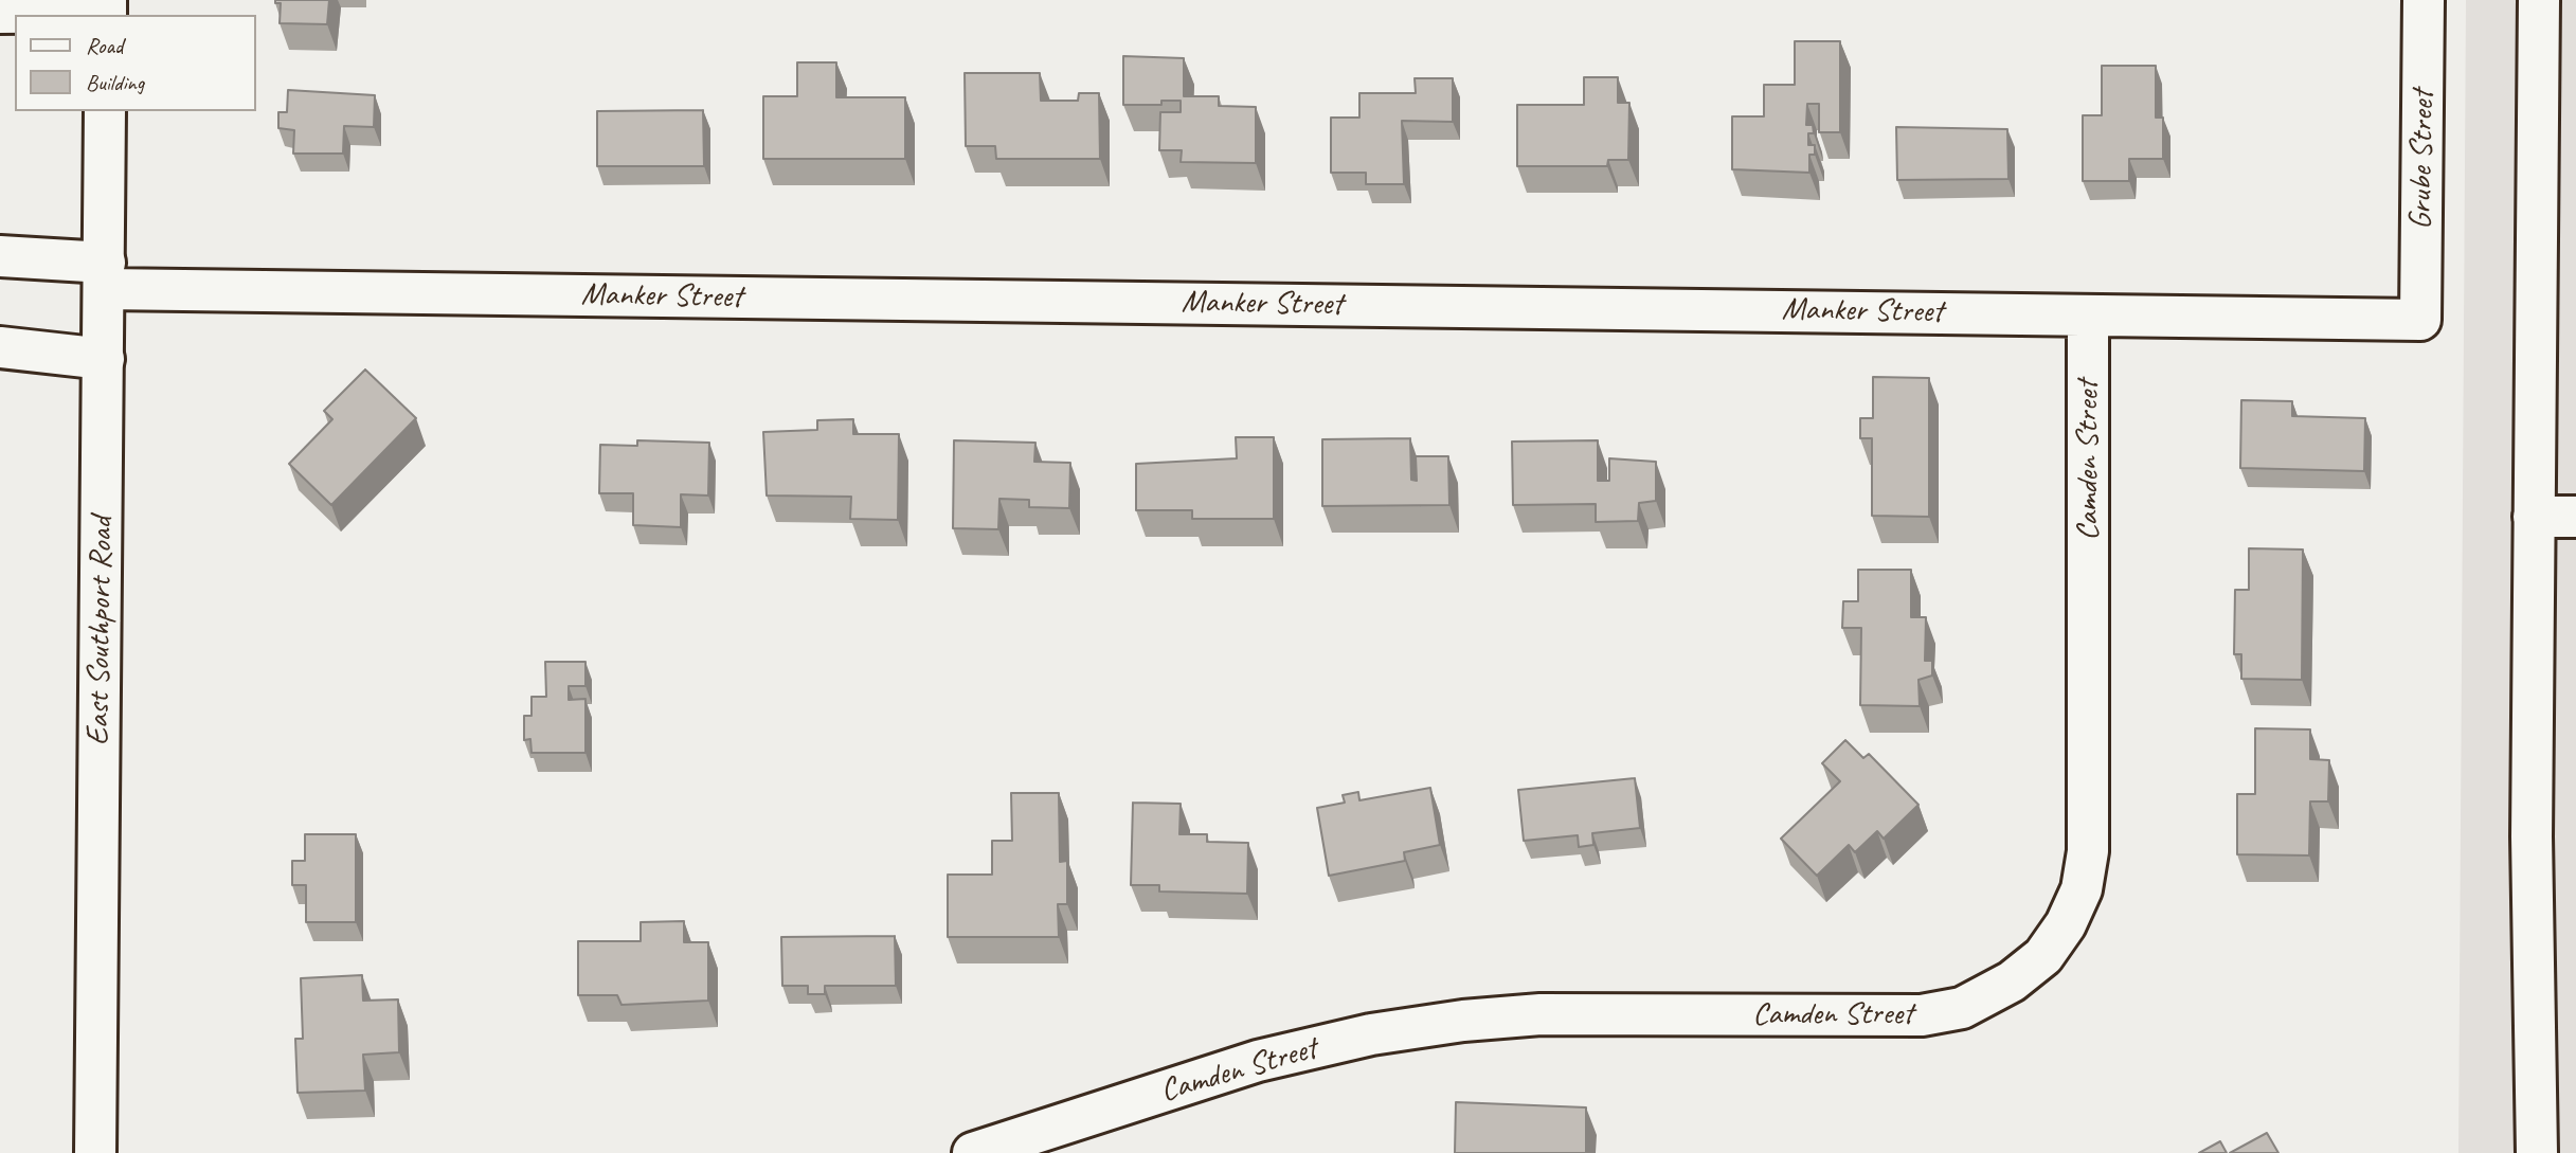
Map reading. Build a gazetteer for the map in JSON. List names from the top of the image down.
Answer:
{
  "streets": {
    "street": [
      "Grube Street",
      "Manker Street",
      "Camden Street",
      "East Southport Road"
    ]
  },
  "crossings": [
    ["Grube Street", "Manker Street"],
    ["Manker Street", "Camden Street"],
    ["Manker Street", "East Southport Road"]
  ],
  "legend": ["Road", "Building"]
}
